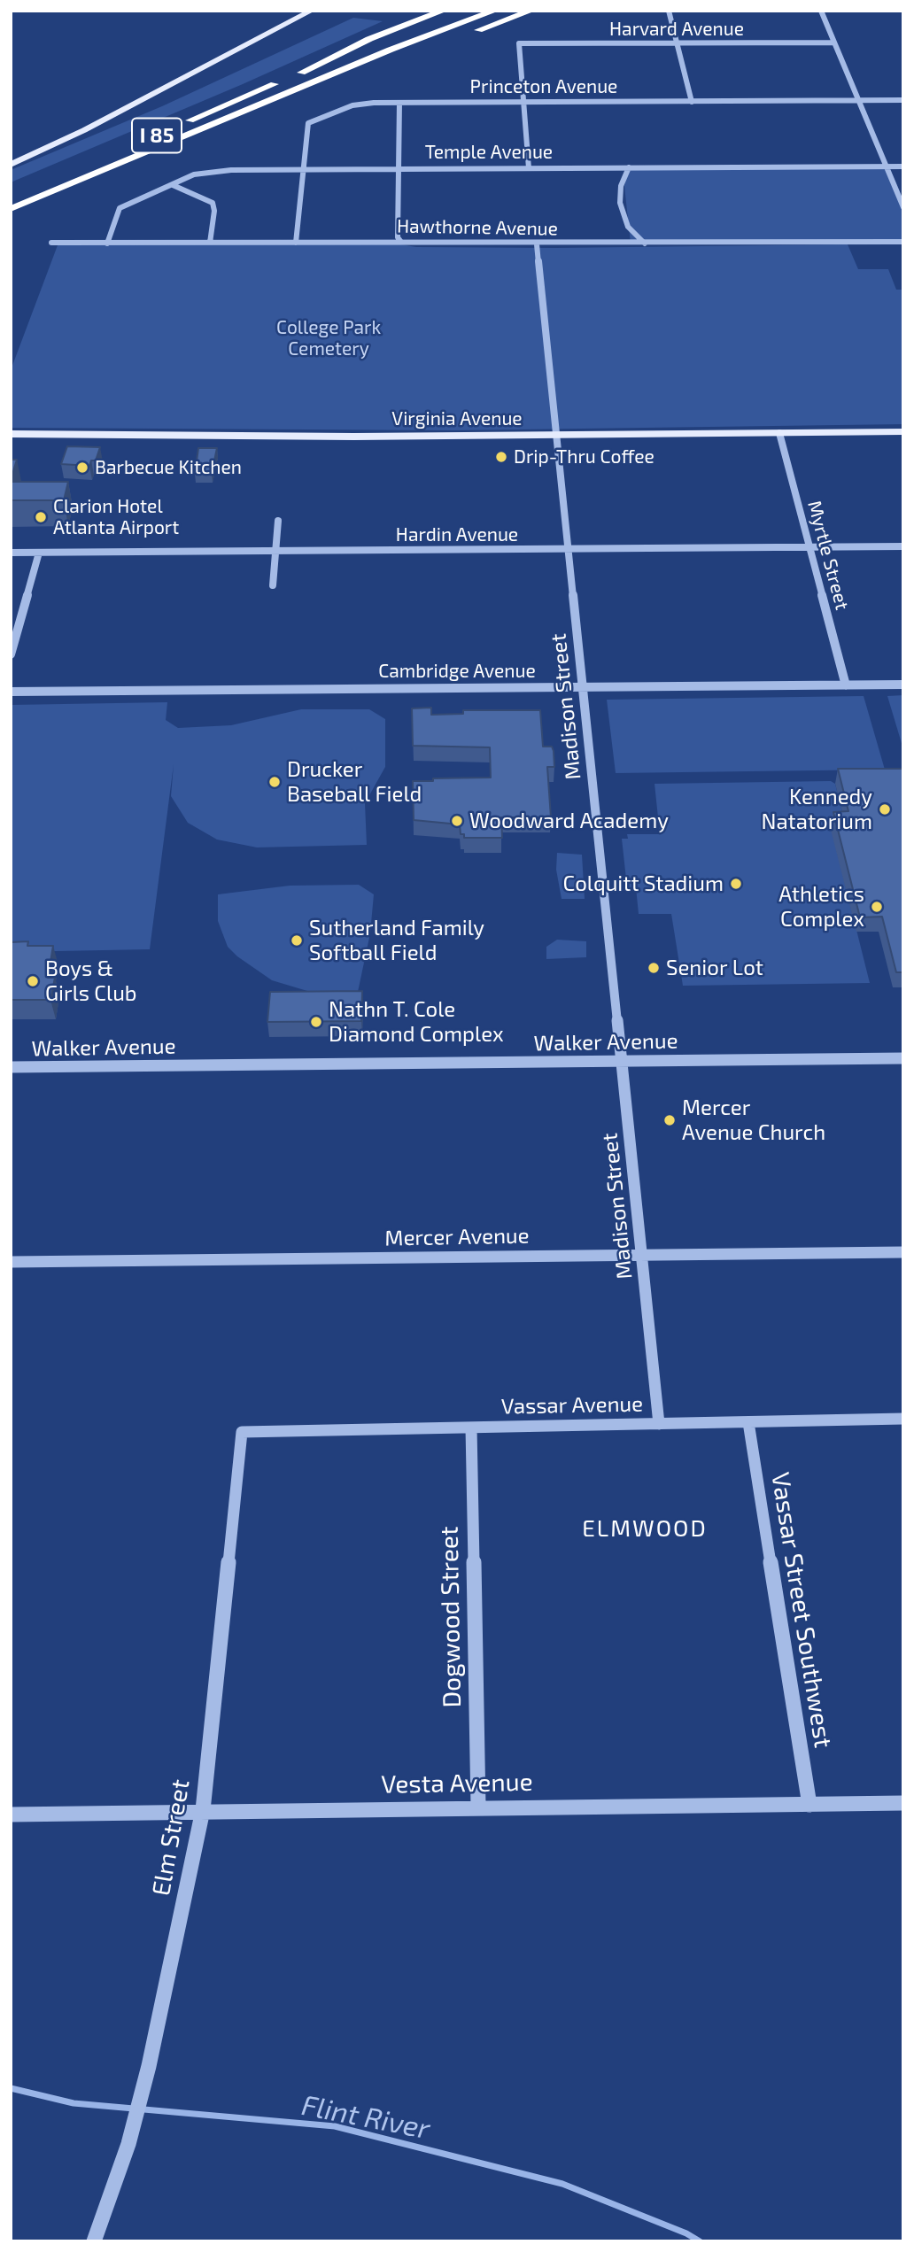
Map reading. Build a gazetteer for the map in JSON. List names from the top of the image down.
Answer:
{
  "streets": {
    "highway": ["I 85"],
    "main road": ["Virginia Avenue"],
    "street": [
      "Harvard Avenue",
      "Princeton Avenue",
      "Temple Avenue",
      "Hawthorne Avenue",
      "Hardin Avenue",
      "Myrtle Street",
      "Cambridge Avenue",
      "Madison Street",
      "Walker Avenue",
      "Mercer Avenue",
      "Vassar Avenue",
      "Vassar Street Southwest",
      "Dogwood Street",
      "Vesta Avenue",
      "Elm Street"
    ]
  },
  "crossings": [
    ["Harvard Avenue", "Princeton Avenue"],
    ["Princeton Avenue", "Temple Avenue"],
    ["Princeton Avenue", "Hawthorne Avenue"],
    ["Temple Avenue", "Hawthorne Avenue"],
    ["Hawthorne Avenue", "Madison Street"],
    ["Virginia Avenue", "Myrtle Street"],
    ["Virginia Avenue", "Madison Street"],
    ["Hardin Avenue", "Myrtle Street"],
    ["Hardin Avenue", "Madison Street"],
    ["Myrtle Street", "Cambridge Avenue"],
    ["Cambridge Avenue", "Madison Street"],
    ["Madison Street", "Walker Avenue"],
    ["Madison Street", "Mercer Avenue"],
    ["Madison Street", "Vassar Avenue"],
    ["Vassar Avenue", "Vassar Street Southwest"],
    ["Vassar Avenue", "Dogwood Street"],
    ["Vassar Avenue", "Elm Street"],
    ["Vassar Street Southwest", "Vesta Avenue"],
    ["Dogwood Street", "Vesta Avenue"],
    ["Vesta Avenue", "Elm Street"]
  ],
  "districts": ["ELMWOOD"],
  "water": ["Flint River"],
  "parks": ["College Park Cemetery"],
  "places": [
    "Drip-Thru Coffee",
    "Barbecue Kitchen",
    "Clarion Hotel Atlanta Airport",
    "Drucker Baseball Field",
    "Kennedy Natatorium",
    "Woodward Academy",
    "Colquitt Stadium",
    "Athletics Complex",
    "Sutherland Family Softball Field",
    "Senior Lot",
    "Boys & Girls Club",
    "Nathn T. Cole Diamond Complex",
    "Mercer Avenue Church"
  ]
}
